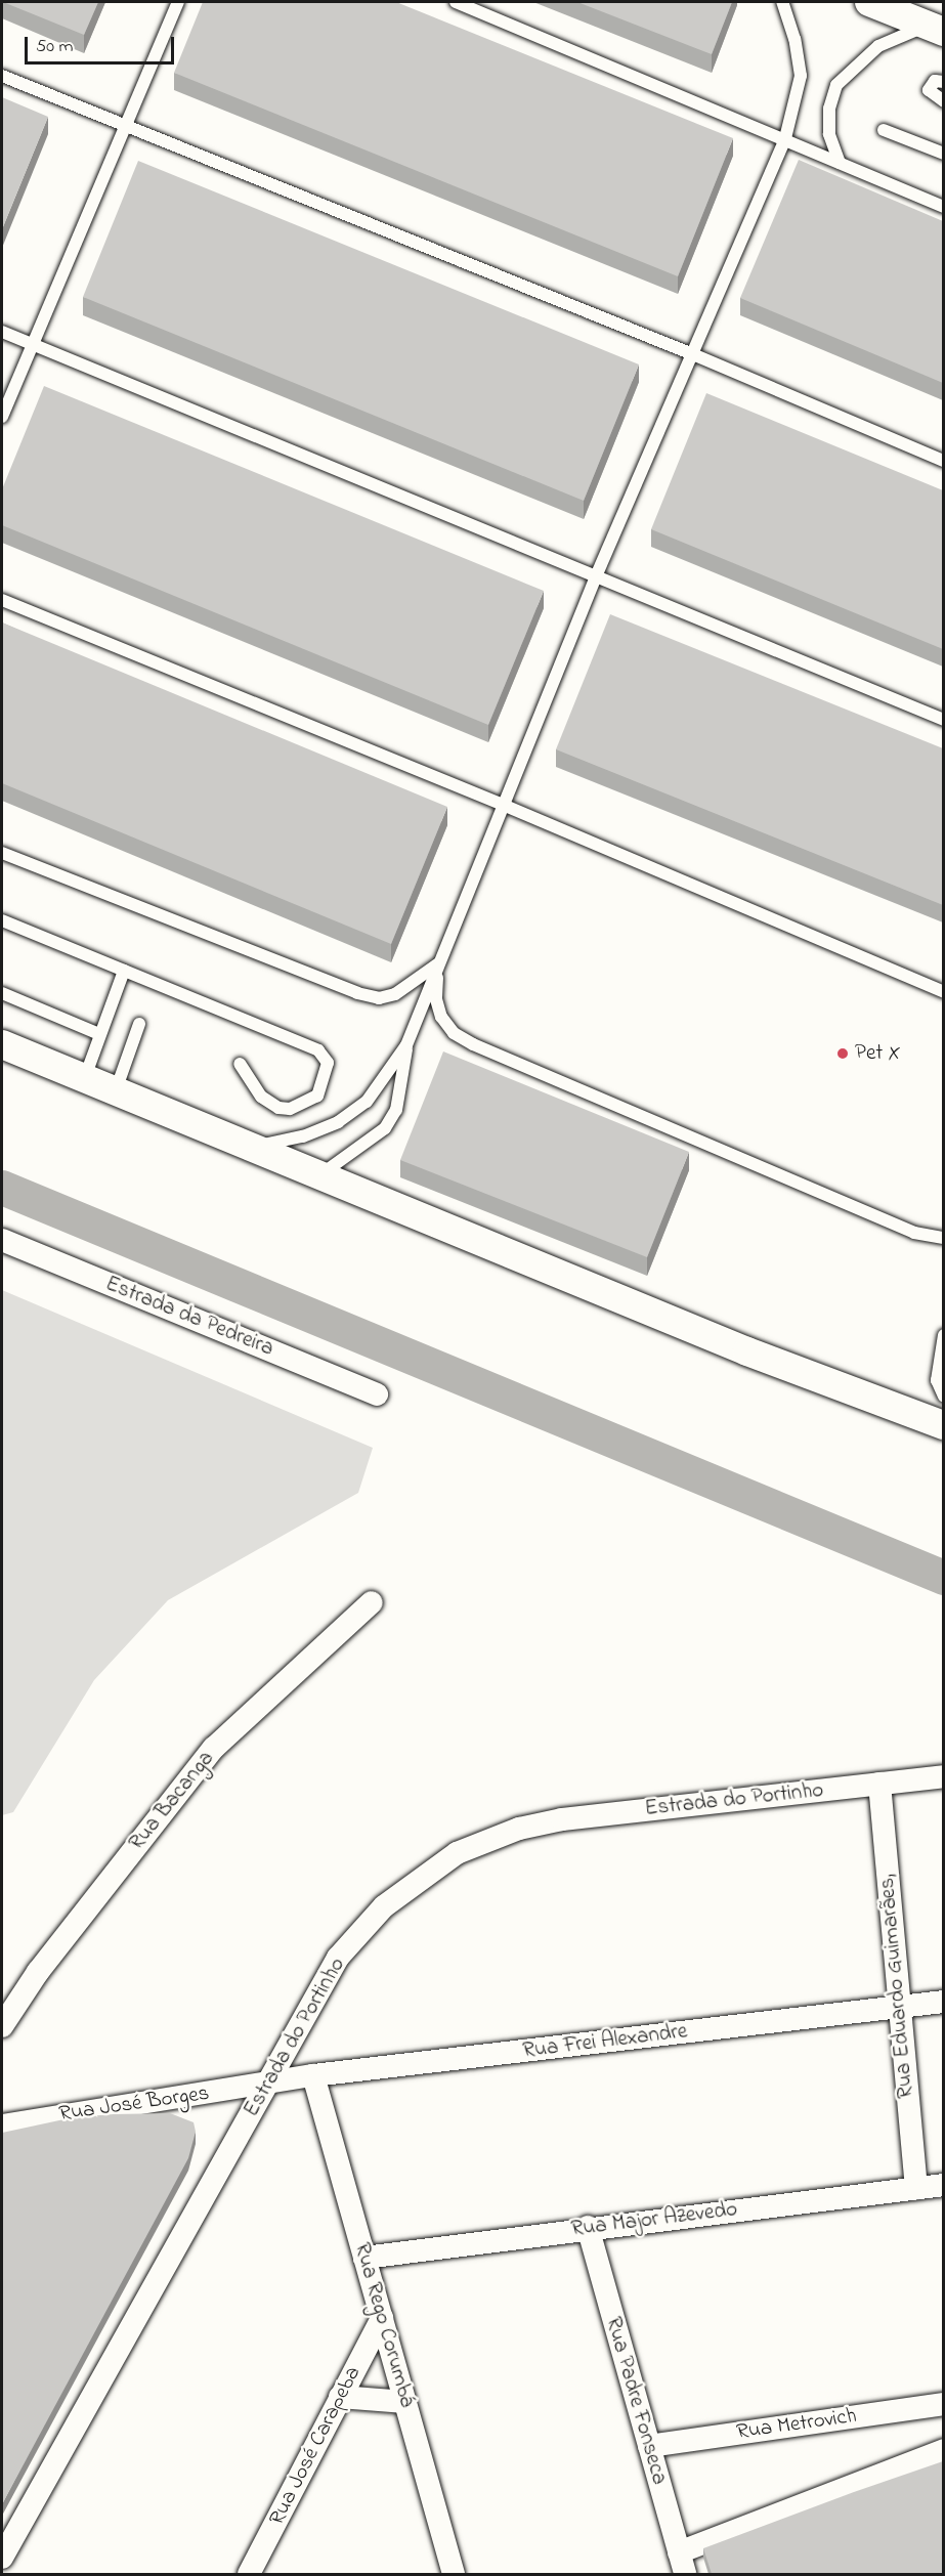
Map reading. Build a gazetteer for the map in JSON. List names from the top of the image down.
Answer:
{
  "streets": {
    "street": [
      "Estrada da Pedreira",
      "Estrada do Portinho",
      "Rua Bacanga",
      "Rua Eduardo Guimarães,",
      "Rua Frei Alexandre",
      "Rua José Borges",
      "Rua Major Azevedo",
      "Rua Rego Corumbá",
      "Rua Padre Fonseca",
      "Rua Metrovich",
      "Rua José Carapeba"
    ]
  },
  "crossings": [
    ["Estrada do Portinho", "Rua Eduardo Guimarães,"],
    ["Estrada do Portinho", "Rua Frei Alexandre"],
    ["Estrada do Portinho", "Rua José Borges"],
    ["Rua Eduardo Guimarães,", "Rua Frei Alexandre"],
    ["Rua Eduardo Guimarães,", "Rua Major Azevedo"],
    ["Rua Frei Alexandre", "Rua José Borges"],
    ["Rua Frei Alexandre", "Rua Rego Corumbá"],
    ["Rua Major Azevedo", "Rua Rego Corumbá"],
    ["Rua Major Azevedo", "Rua Padre Fonseca"],
    ["Rua Rego Corumbá", "Rua José Carapeba"],
    ["Rua Padre Fonseca", "Rua Metrovich"]
  ],
  "places": ["Pet X"],
  "scale_bar": "50 m"
}
